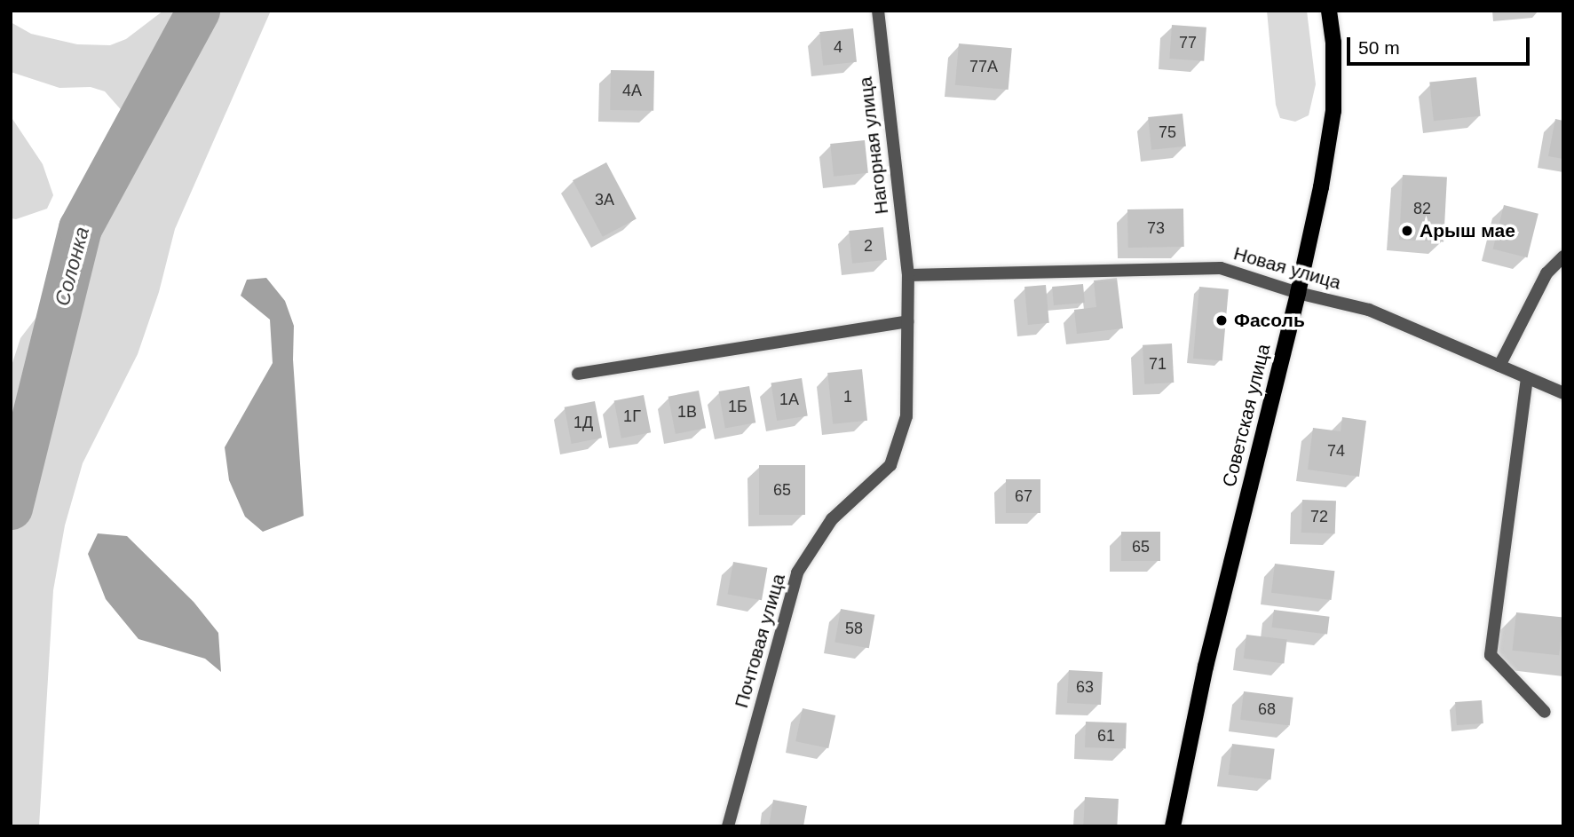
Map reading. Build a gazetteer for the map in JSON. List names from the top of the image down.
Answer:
{
  "streets": {
    "main road": ["Советская улица"],
    "street": ["Нагорная улица", "Новая улица", "Почтовая улица"]
  },
  "crossings": [
    ["Нагорная улица", "Новая улица"],
    ["Нагорная улица", "Почтовая улица"],
    ["Новая улица", "Советская улица"],
    ["Новая улица", "Почтовая улица"]
  ],
  "water": ["Солонка"],
  "places": ["Арыш мае", "Фасоль"],
  "house_numbers": [
    "77",
    "4",
    "77А",
    "4А",
    "75",
    "3А",
    "82",
    "73",
    "2",
    "71",
    "1",
    "1А",
    "1Б",
    "1В",
    "1Г",
    "1Д",
    "74",
    "65",
    "67",
    "72",
    "65",
    "58",
    "63",
    "68",
    "61"
  ],
  "scale_bar": "50 m"
}
